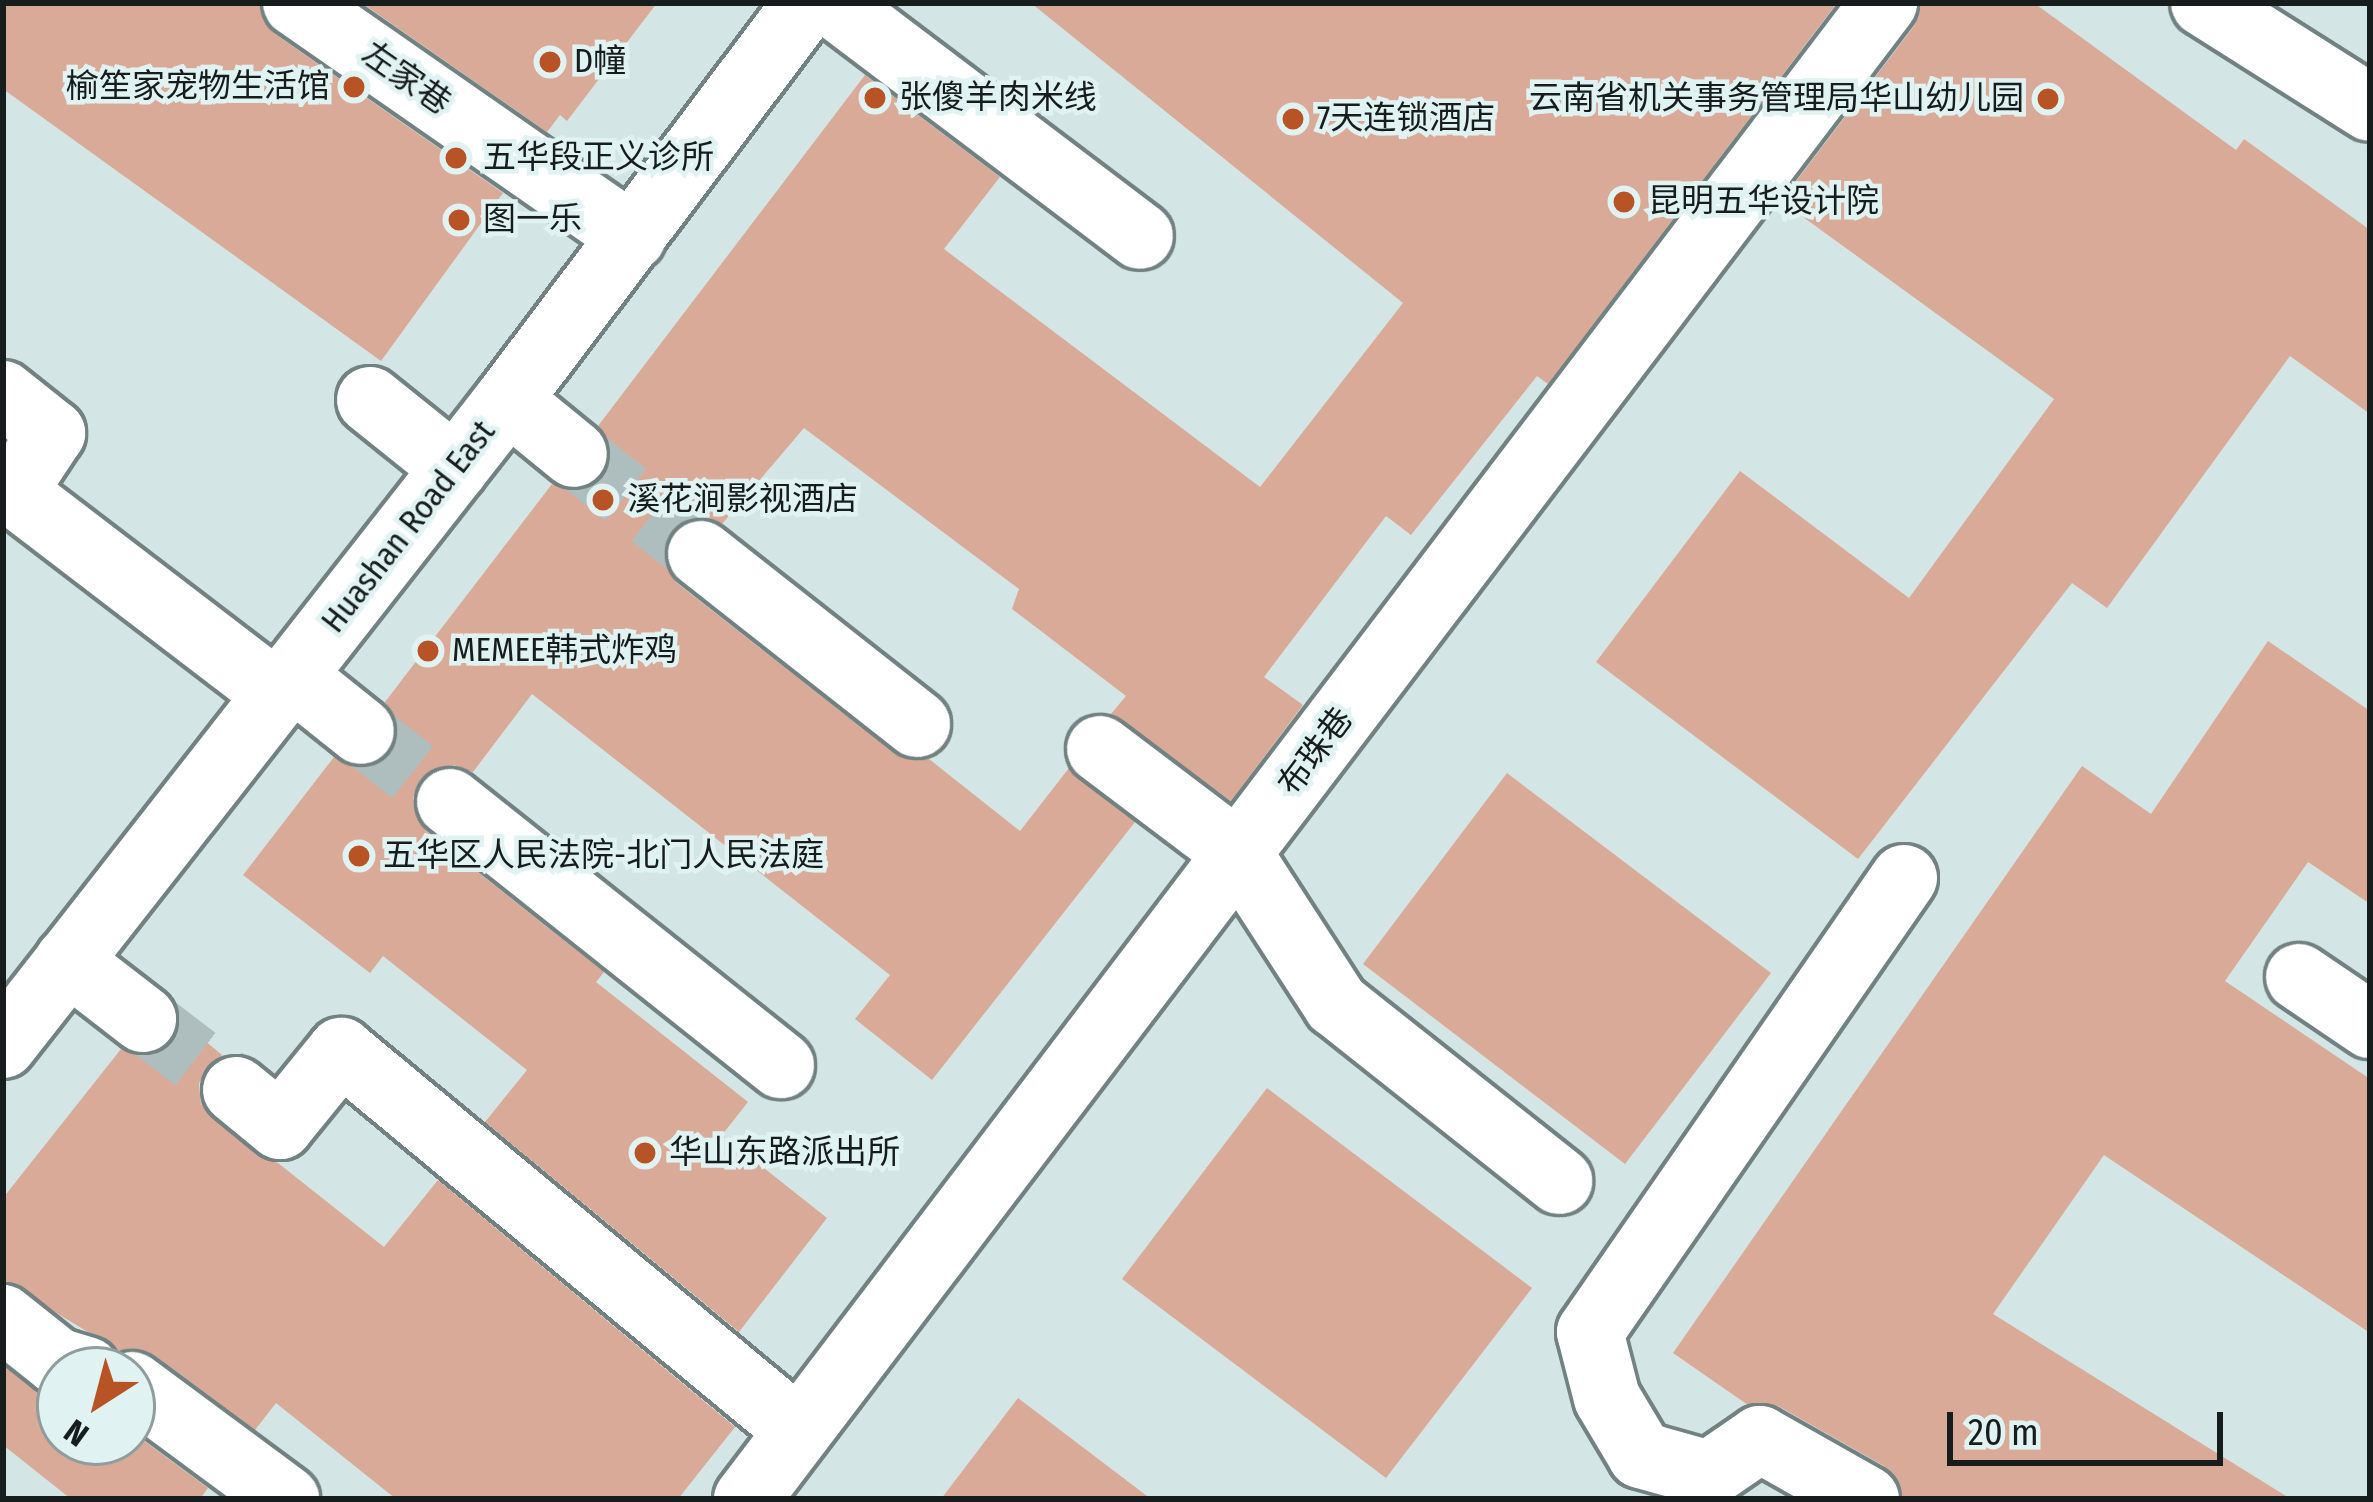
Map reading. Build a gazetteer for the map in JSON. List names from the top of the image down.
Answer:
{
  "streets": {
    "street": ["左家巷", "Huashan Road East", "布珠巷"]
  },
  "crossings": [
    ["左家巷", "Huashan Road East"]
  ],
  "places": [
    "D幢",
    "榆笙家宠物生活馆",
    "张傻羊肉米线",
    "云南省机关事务管理局华山幼儿园",
    "7天连锁酒店",
    "五华段正义诊所",
    "昆明五华设计院",
    "图一乐",
    "溪花涧影视酒店",
    "MEMEE韩式炸鸡",
    "五华区人民法院-北门人民法庭",
    "华山东路派出所"
  ],
  "scale_bar": "20 m",
  "north": "bottom left"
}
